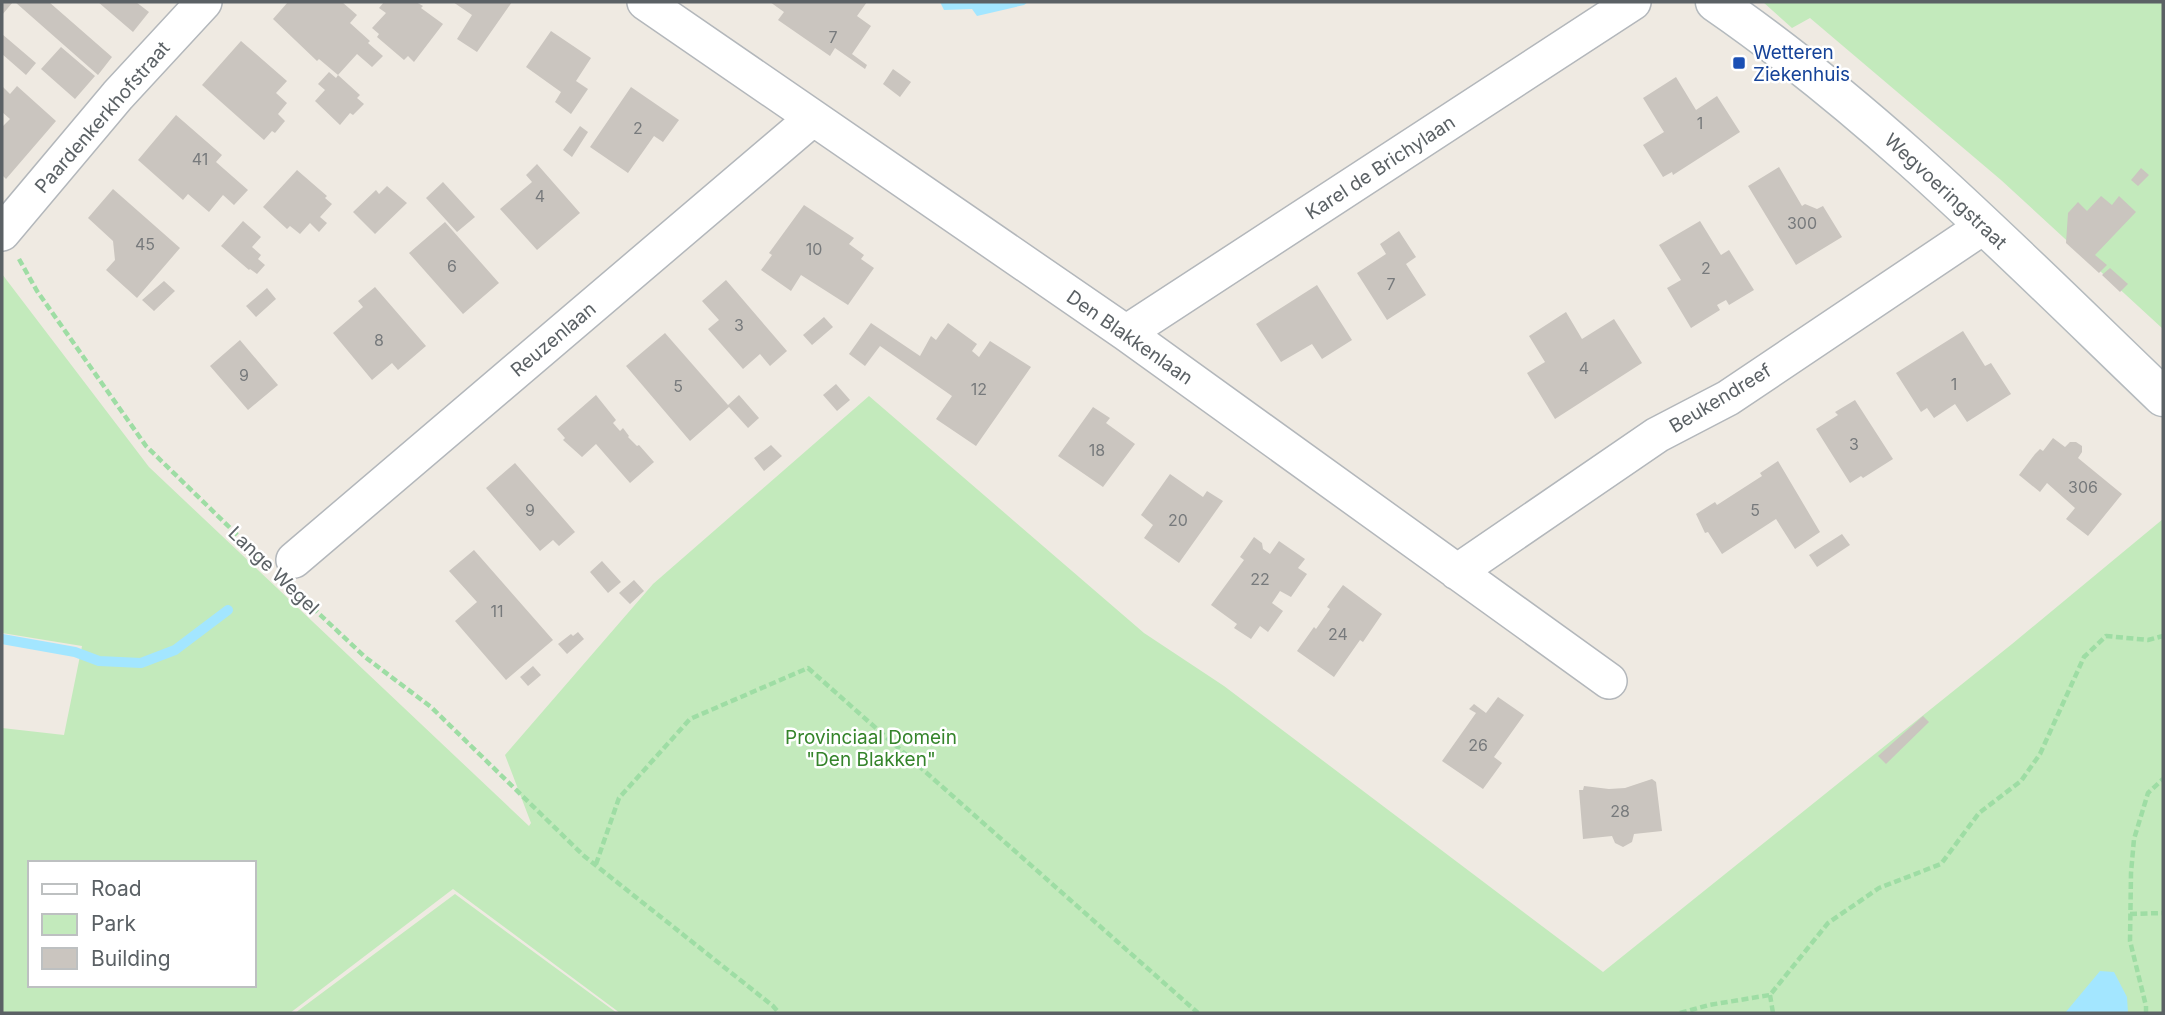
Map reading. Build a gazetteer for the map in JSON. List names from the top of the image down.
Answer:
{
  "streets": {
    "main road": ["Wegvoeringstraat"],
    "street": [
      "Paardenkerkhofstraat",
      "Karel de Brichylaan",
      "Den Blakkenlaan",
      "Reuzenlaan",
      "Beukendreef"
    ],
    "path": ["Lange Wegel"]
  },
  "crossings": [
    ["Paardenkerkhofstraat", "Lange Wegel"],
    ["Karel de Brichylaan", "Den Blakkenlaan"],
    ["Wegvoeringstraat", "Beukendreef"],
    ["Den Blakkenlaan", "Reuzenlaan"],
    ["Den Blakkenlaan", "Beukendreef"],
    ["Reuzenlaan", "Lange Wegel"]
  ],
  "parks": ["Provinciaal Domein \"Den Blakken\""],
  "places": {
    "transit": ["Wetteren Ziekenhuis"]
  },
  "house_numbers": [
    "7",
    "1",
    "2",
    "41",
    "4",
    "300",
    "45",
    "10",
    "6",
    "2",
    "7",
    "3",
    "8",
    "4",
    "9",
    "1",
    "5",
    "12",
    "3",
    "18",
    "306",
    "9",
    "5",
    "20",
    "22",
    "11",
    "24",
    "26",
    "28"
  ],
  "legend": ["Road", "Park", "Building"]
}
